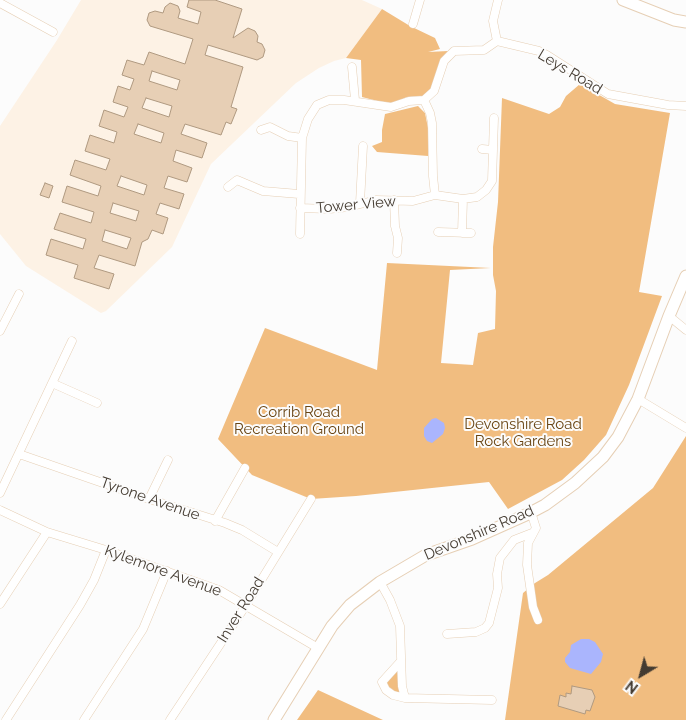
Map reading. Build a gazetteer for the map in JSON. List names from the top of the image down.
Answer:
{
  "streets": {
    "main road": ["Devonshire Road"],
    "street": [
      "Leys Road",
      "Tower View",
      "Tyrone Avenue",
      "Kylemore Avenue",
      "Inver Road"
    ]
  },
  "crossings": [
    ["Tyrone Avenue", "Inver Road"],
    ["Devonshire Road", "Kylemore Avenue"],
    ["Kylemore Avenue", "Inver Road"]
  ],
  "parks": ["Corrib Road Recreation Ground", "Devonshire Road Rock Gardens"],
  "north": "bottom left"
}
